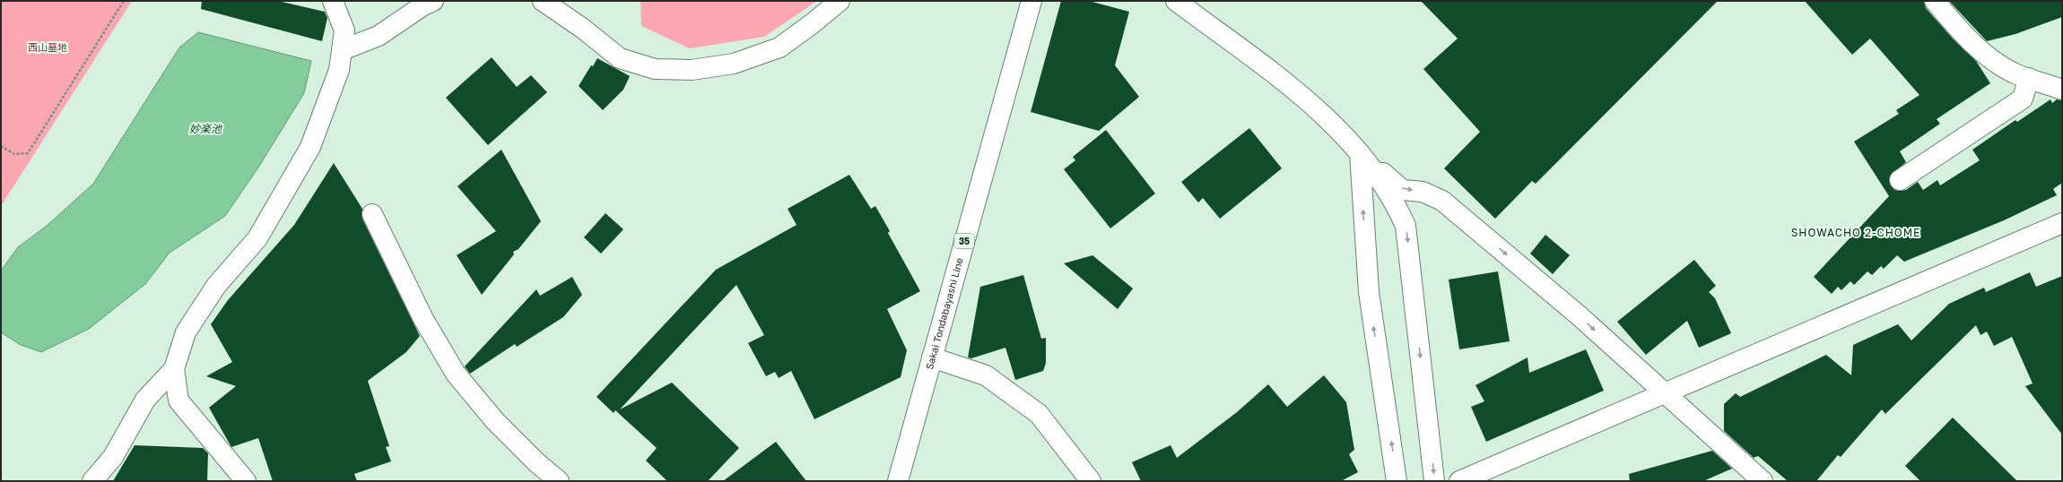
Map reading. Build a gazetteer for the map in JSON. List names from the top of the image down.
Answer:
{
  "streets": {
    "street": ["35", "Sakai Tondabayashi Line"]
  },
  "districts": ["SHOWACHO 2-CHOME"],
  "water": ["妙楽池"],
  "parks": ["西山墓地"]
}
